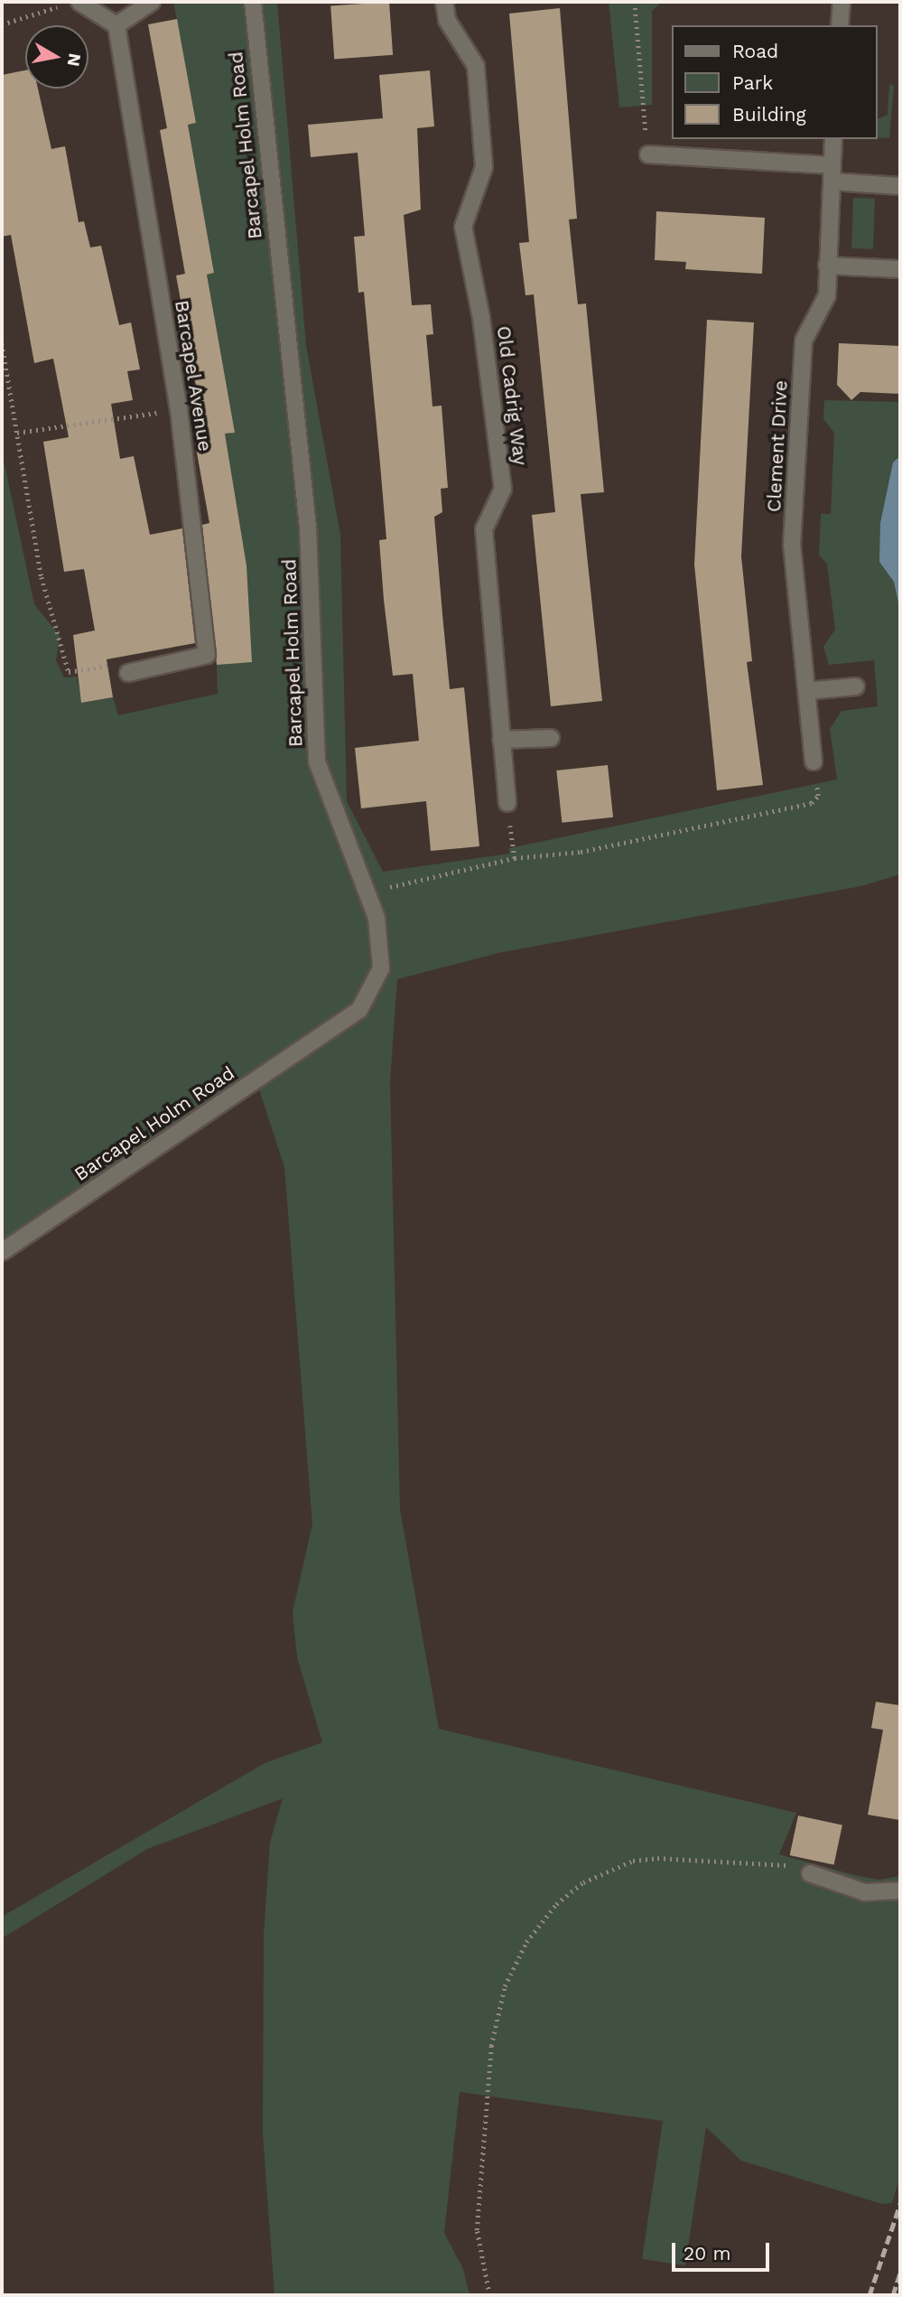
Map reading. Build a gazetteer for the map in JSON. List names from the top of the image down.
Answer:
{
  "streets": {
    "street": [
      "Barcapel Holm Road",
      "Barcapel Avenue",
      "Old Cadrig Way",
      "Clement Drive"
    ]
  },
  "legend": ["Road", "Park", "Building"],
  "scale_bar": "20 m",
  "north": "right"
}
